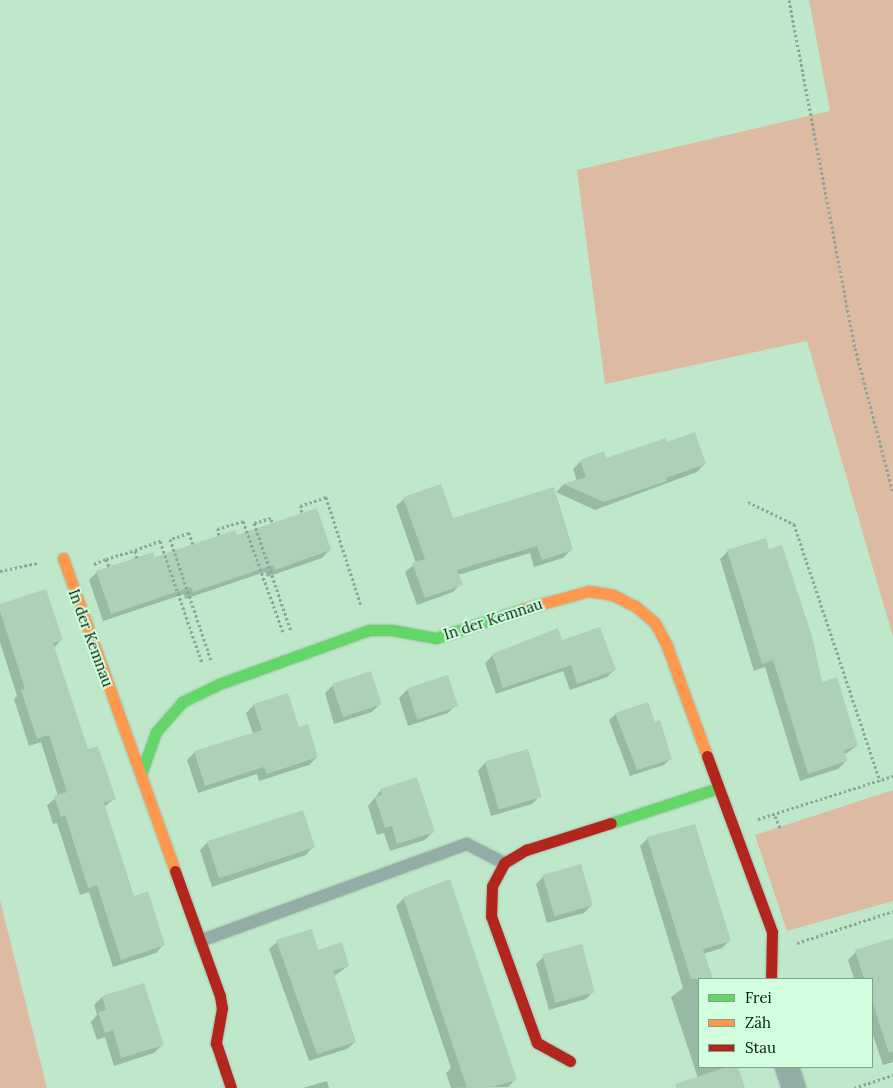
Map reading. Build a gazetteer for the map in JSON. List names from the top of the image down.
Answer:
{
  "streets": {
    "street": ["In der Kemnau"]
  },
  "legend": ["Frei", "Zäh", "Stau"]
}
